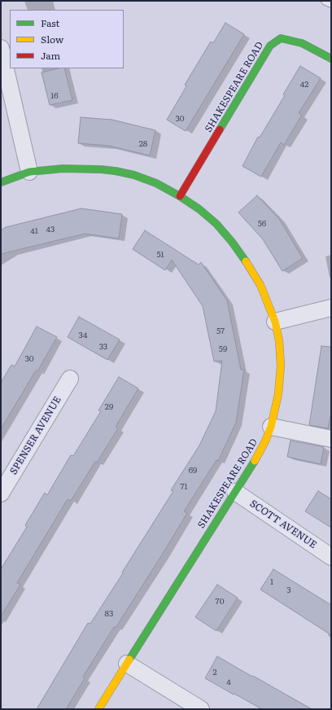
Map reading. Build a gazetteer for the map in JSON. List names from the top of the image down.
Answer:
{
  "streets": {
    "street": ["SHAKESPEARE ROAD", "SPENSER AVENUE", "SCOTT AVENUE"]
  },
  "crossings": [
    ["SHAKESPEARE ROAD", "SCOTT AVENUE"]
  ],
  "house_numbers": [
    "42",
    "16",
    "30",
    "28",
    "56",
    "43",
    "41",
    "51",
    "57",
    "34",
    "33",
    "59",
    "30",
    "29",
    "69",
    "71",
    "1",
    "3",
    "70",
    "83",
    "2",
    "4"
  ],
  "legend": ["Fast", "Slow", "Jam"]
}
